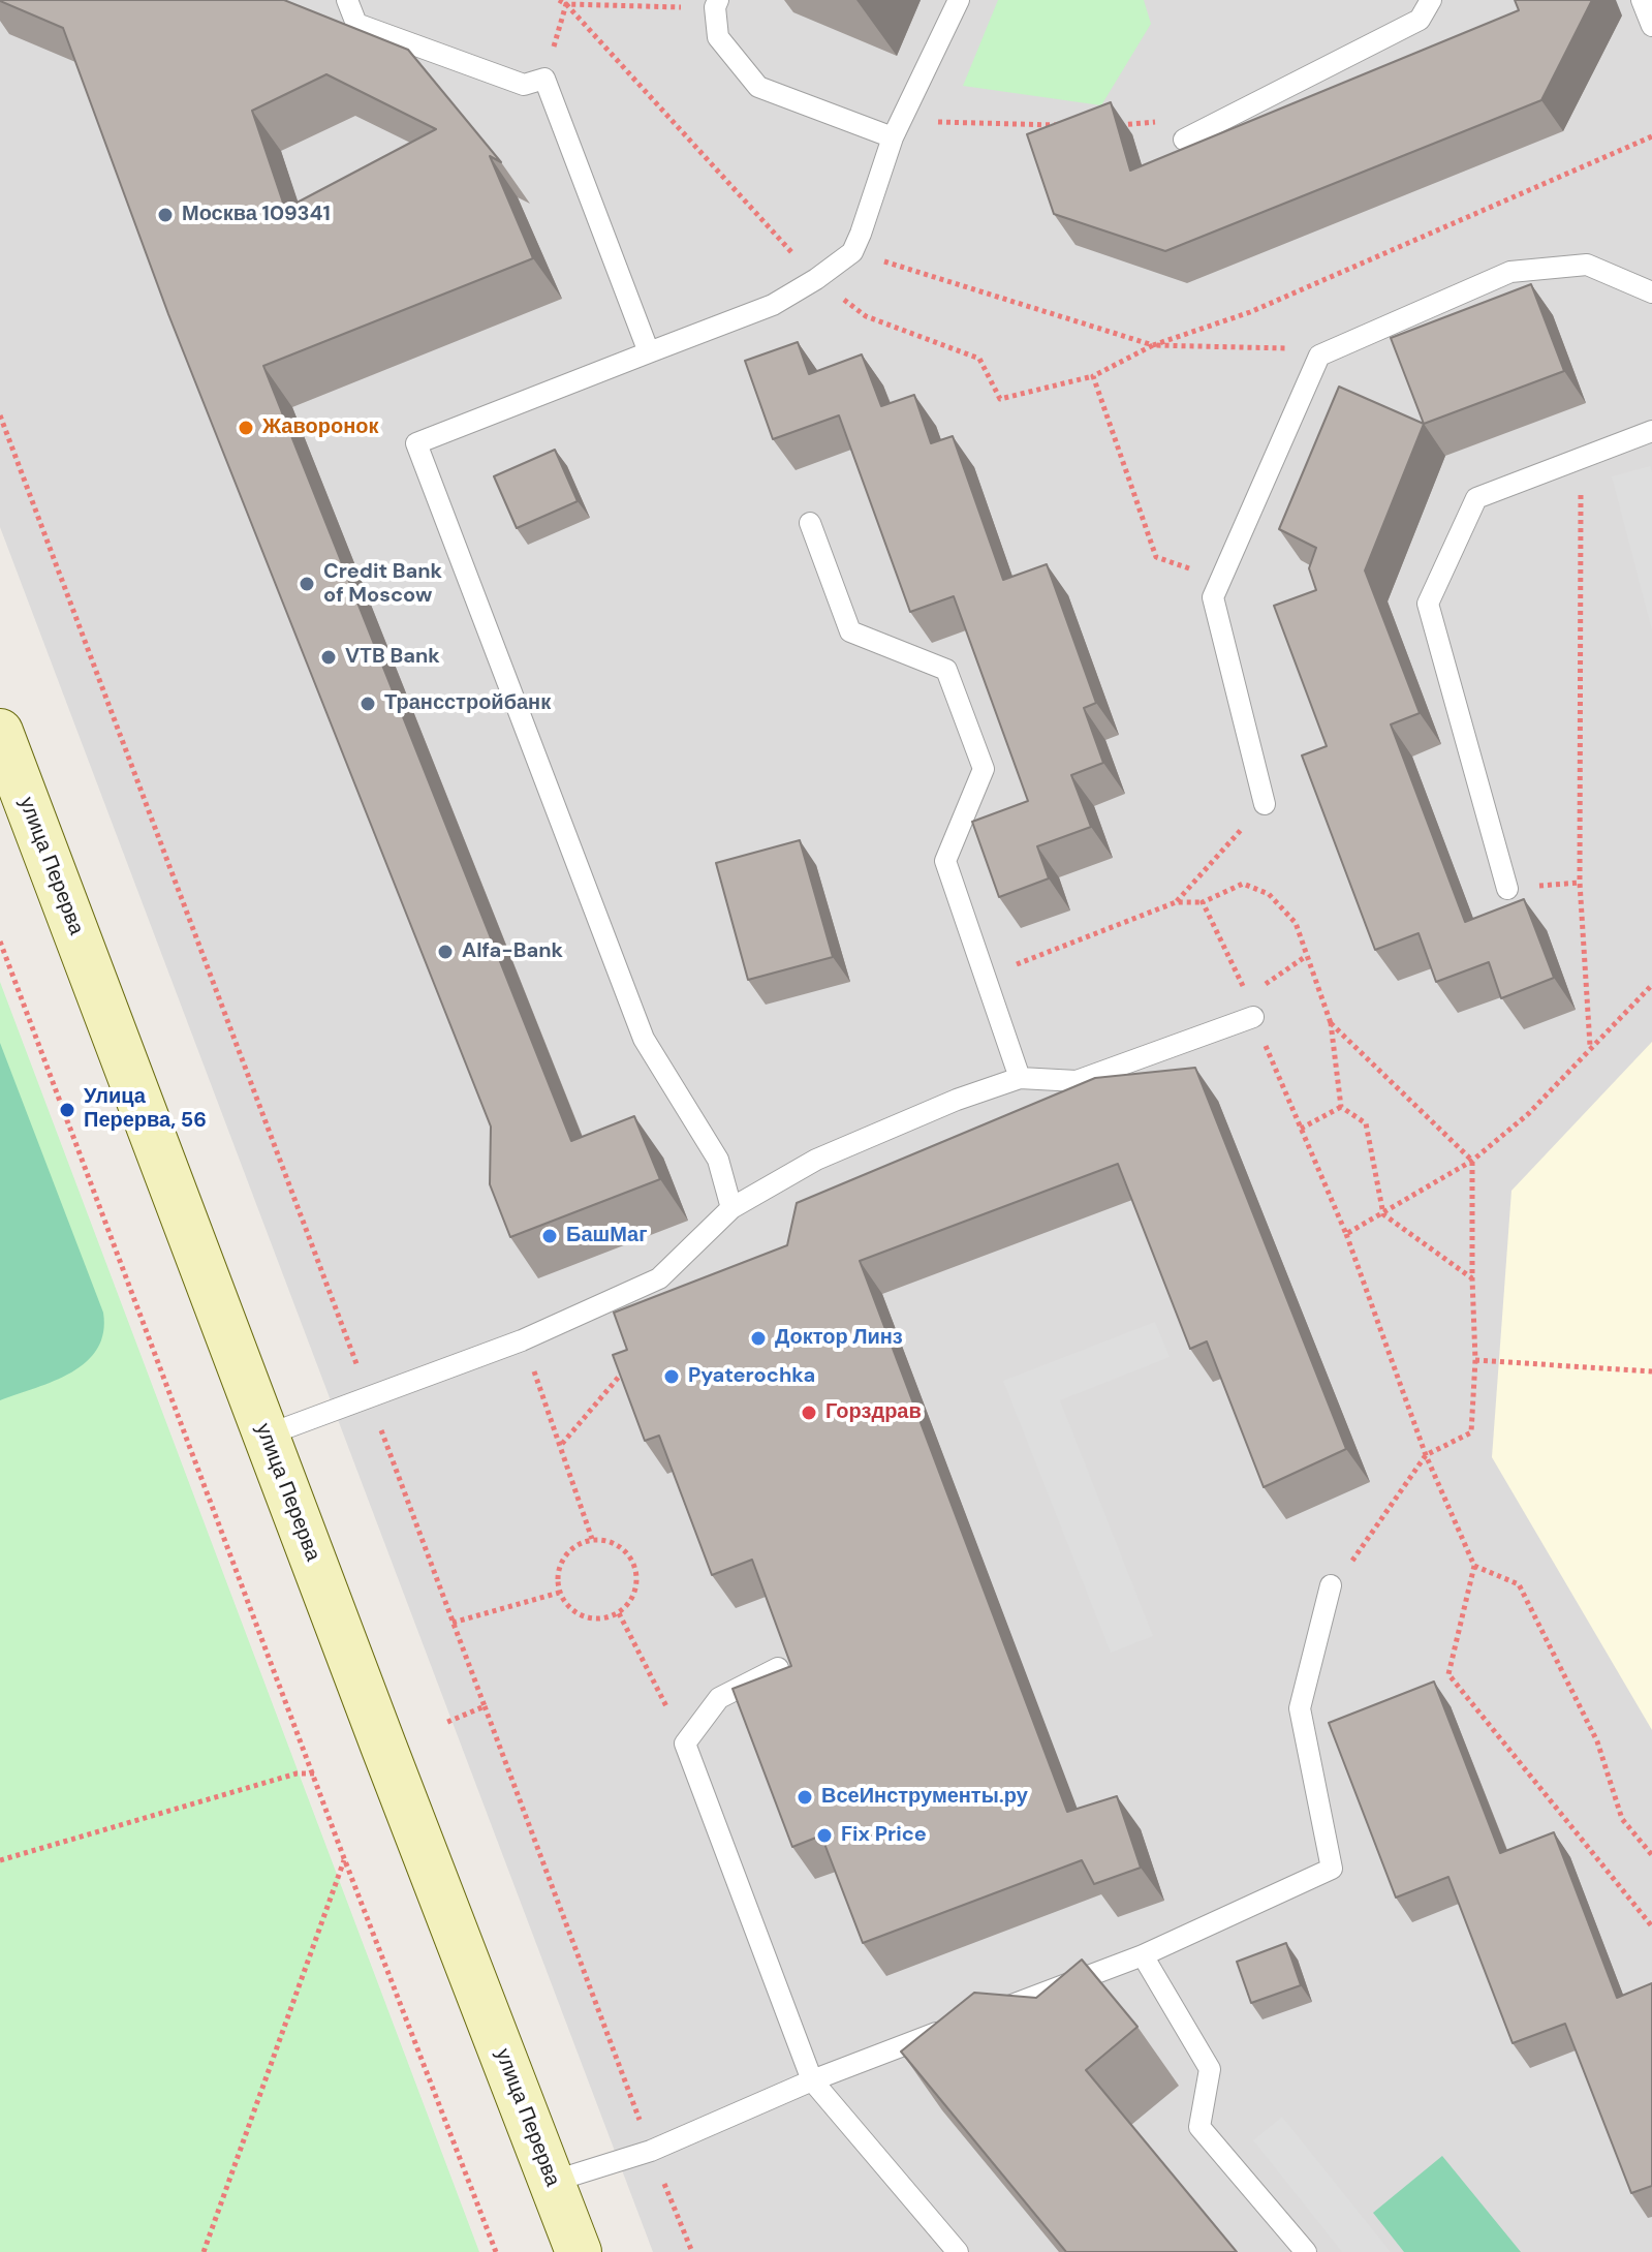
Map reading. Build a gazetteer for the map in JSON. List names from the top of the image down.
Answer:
{
  "streets": {
    "main road": ["улица Перерва"]
  },
  "places": [
    "Москва 109341",
    "Жаворонок",
    "Credit Bank of Moscow",
    "VTB Bank",
    "Трансстройбанк",
    "Alfa-Bank",
    "Улица Перерва, 56",
    "БашМаг",
    "Доктор Линз",
    "Pyaterochka",
    "Горздрав",
    "ВсеИнструменты.ру",
    "Fix Price"
  ]
}
